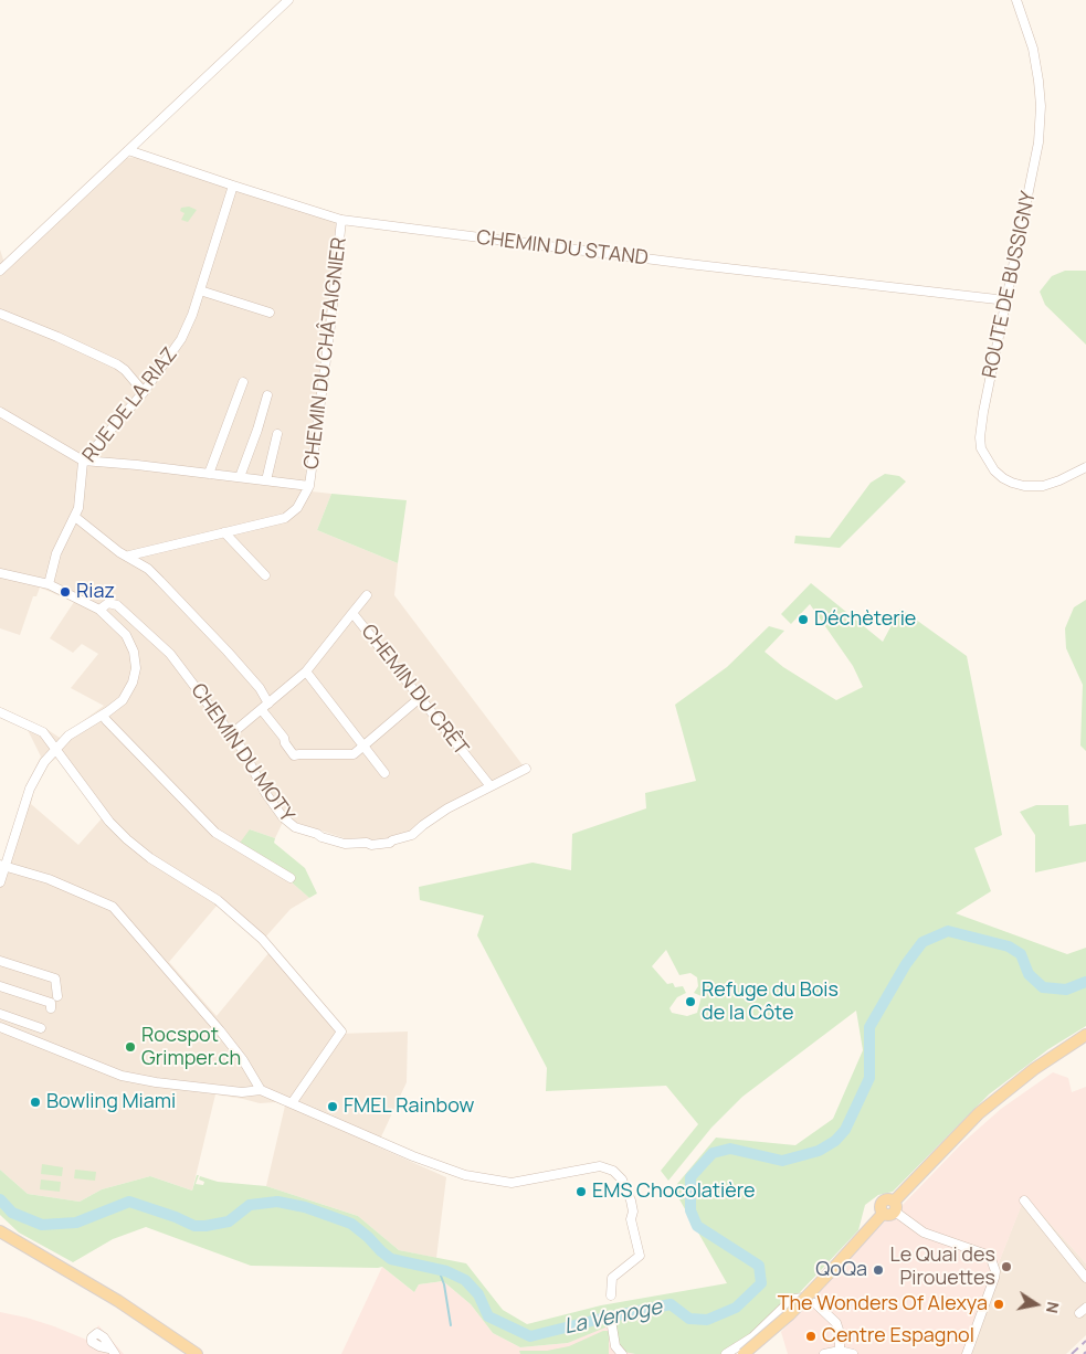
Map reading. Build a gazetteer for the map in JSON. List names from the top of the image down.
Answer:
{
  "streets": {
    "street": [
      "CHEMIN DU STAND",
      "ROUTE DE BUSSIGNY",
      "CHEMIN DU CHÂTAIGNIER",
      "RUE DE LA RIAZ",
      "CHEMIN DU CRÊT",
      "CHEMIN DU MOTY"
    ]
  },
  "crossings": [
    ["CHEMIN DU STAND", "ROUTE DE BUSSIGNY"],
    ["CHEMIN DU STAND", "CHEMIN DU CHÂTAIGNIER"],
    ["CHEMIN DU STAND", "RUE DE LA RIAZ"],
    ["CHEMIN DU CRÊT", "CHEMIN DU MOTY"]
  ],
  "water": ["La Venoge"],
  "places": [
    "Riaz",
    "Déchèterie",
    "Refuge du Bois de la Côte",
    "Rocspot Grimper.ch",
    "Bowling Miami",
    "FMEL Rainbow",
    "EMS Chocolatière",
    "Le Quai des Pirouettes",
    "QoQa",
    "The Wonders Of Alexya",
    "Centre Espagnol"
  ],
  "north": "right"
}
